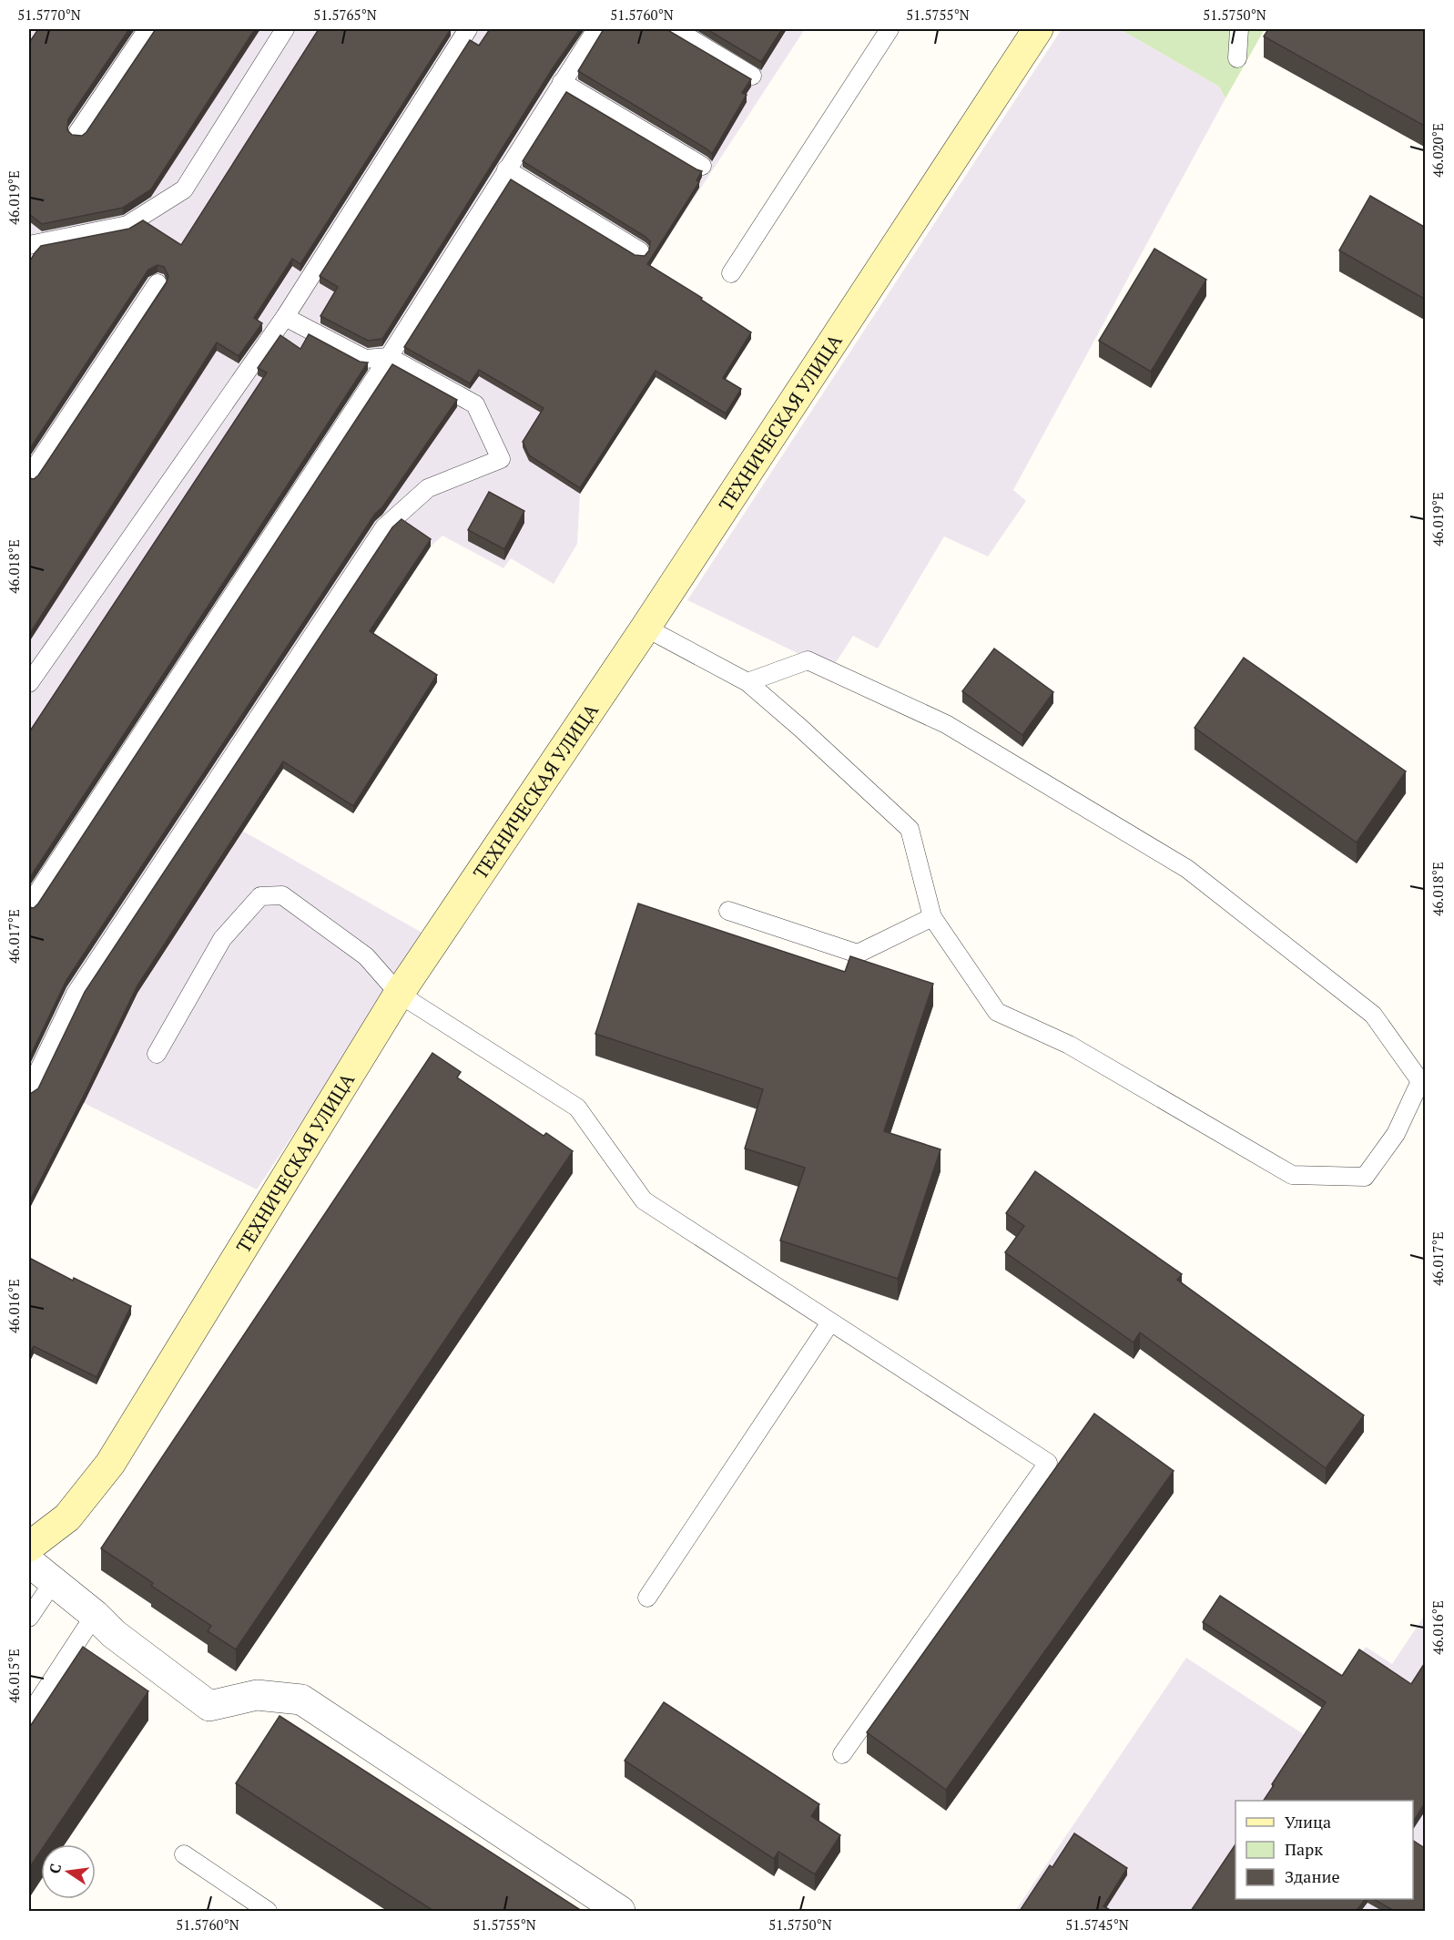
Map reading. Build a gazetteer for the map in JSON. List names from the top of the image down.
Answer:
{
  "streets": {
    "street": ["ТЕХНИЧЕСКАЯ УЛИЦА"]
  },
  "legend": ["Улица", "Парк", "Здание"],
  "north": "left",
  "coordinates": [
    "51.5770°N",
    "51.5765°N",
    "51.5760°N",
    "51.5755°N",
    "51.5750°N",
    "46.020°E",
    "46.019°E",
    "46.018°E",
    "46.017°E",
    "46.016°E",
    "46.015°E",
    "51.5745°N"
  ]
}
